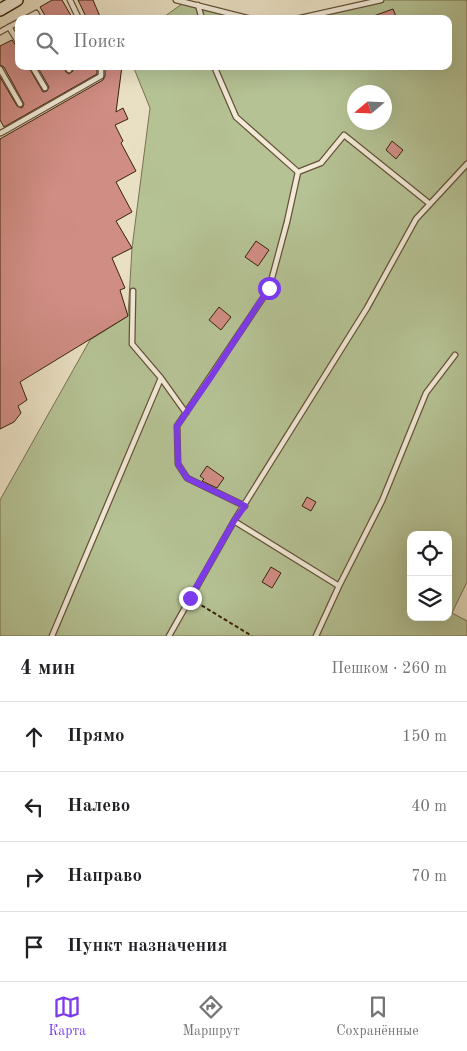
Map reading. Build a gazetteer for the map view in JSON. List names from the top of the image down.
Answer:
{
  "north": "left",
  "page": {
    "search": "Поиск",
    "heading": ["4 мин", "Пешком · 260 m"],
    "list": [
      ["Прямо", "150 m"],
      ["Налево", "40 m"],
      ["Направо", "70 m"],
      "Пункт назначения"
    ],
    "nav": ["Карта", "Маршрут", "Сохранённые"]
  }
}
